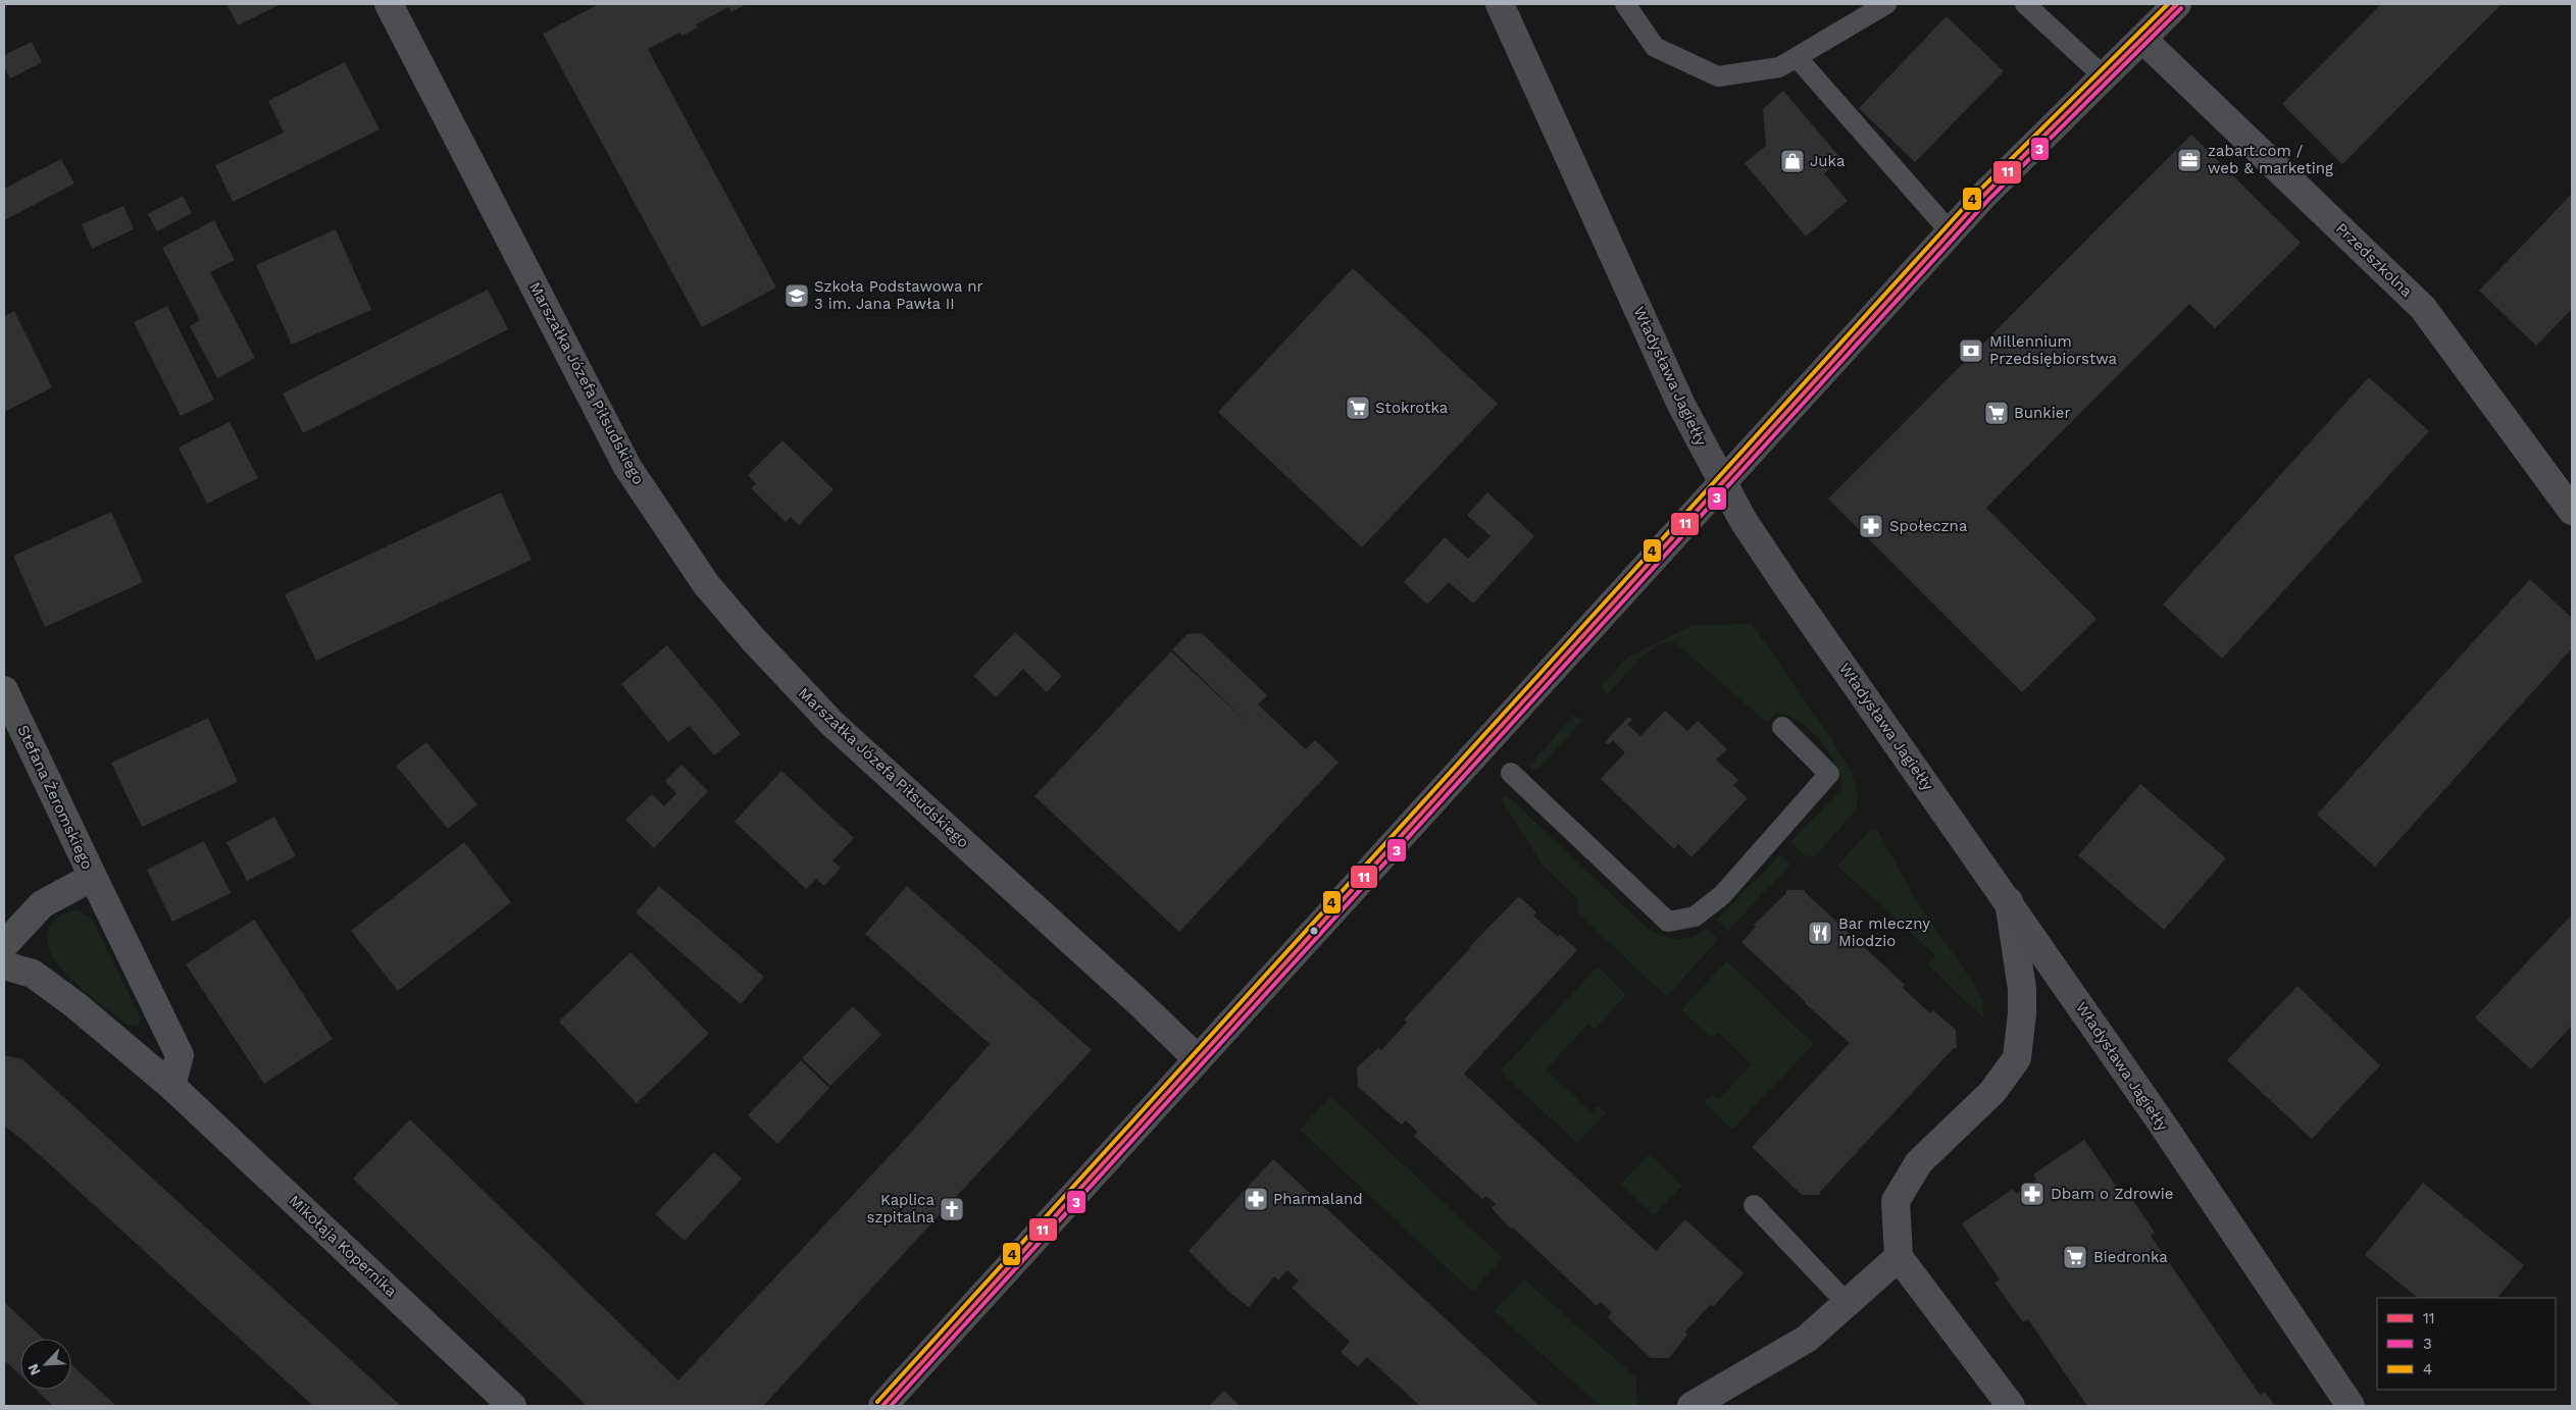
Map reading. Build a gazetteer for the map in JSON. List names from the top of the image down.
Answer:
{
  "streets": {
    "main road": ["Władysława Jagiełły"],
    "street": [
      "Przedszkolna",
      "Marszałka Józefa Piłsudskiego",
      "Stefana Żeromskiego",
      "Mikołaja Kopernika"
    ]
  },
  "places": {
    "office": ["zabart.com / web & marketing"],
    "shop": ["Juka"],
    "school or university": ["Szkoła Podstawowa nr 3 im. Jana Pawła II"],
    "bank": ["Millennium Przedsiębiorstwa"],
    "supermarket": ["Stokrotka", "Bunkier", "Biedronka"],
    "pharmacy": ["Społeczna", "Dbam o Zdrowie", "Pharmaland"],
    "restaurant": ["Bar mleczny Miodzio"],
    "church": ["Kaplica szpitalna"]
  },
  "lines": ["transit line 11", "transit line 4", "transit line 3"],
  "legend": ["11", "3", "4"],
  "north": "bottom left"
}
